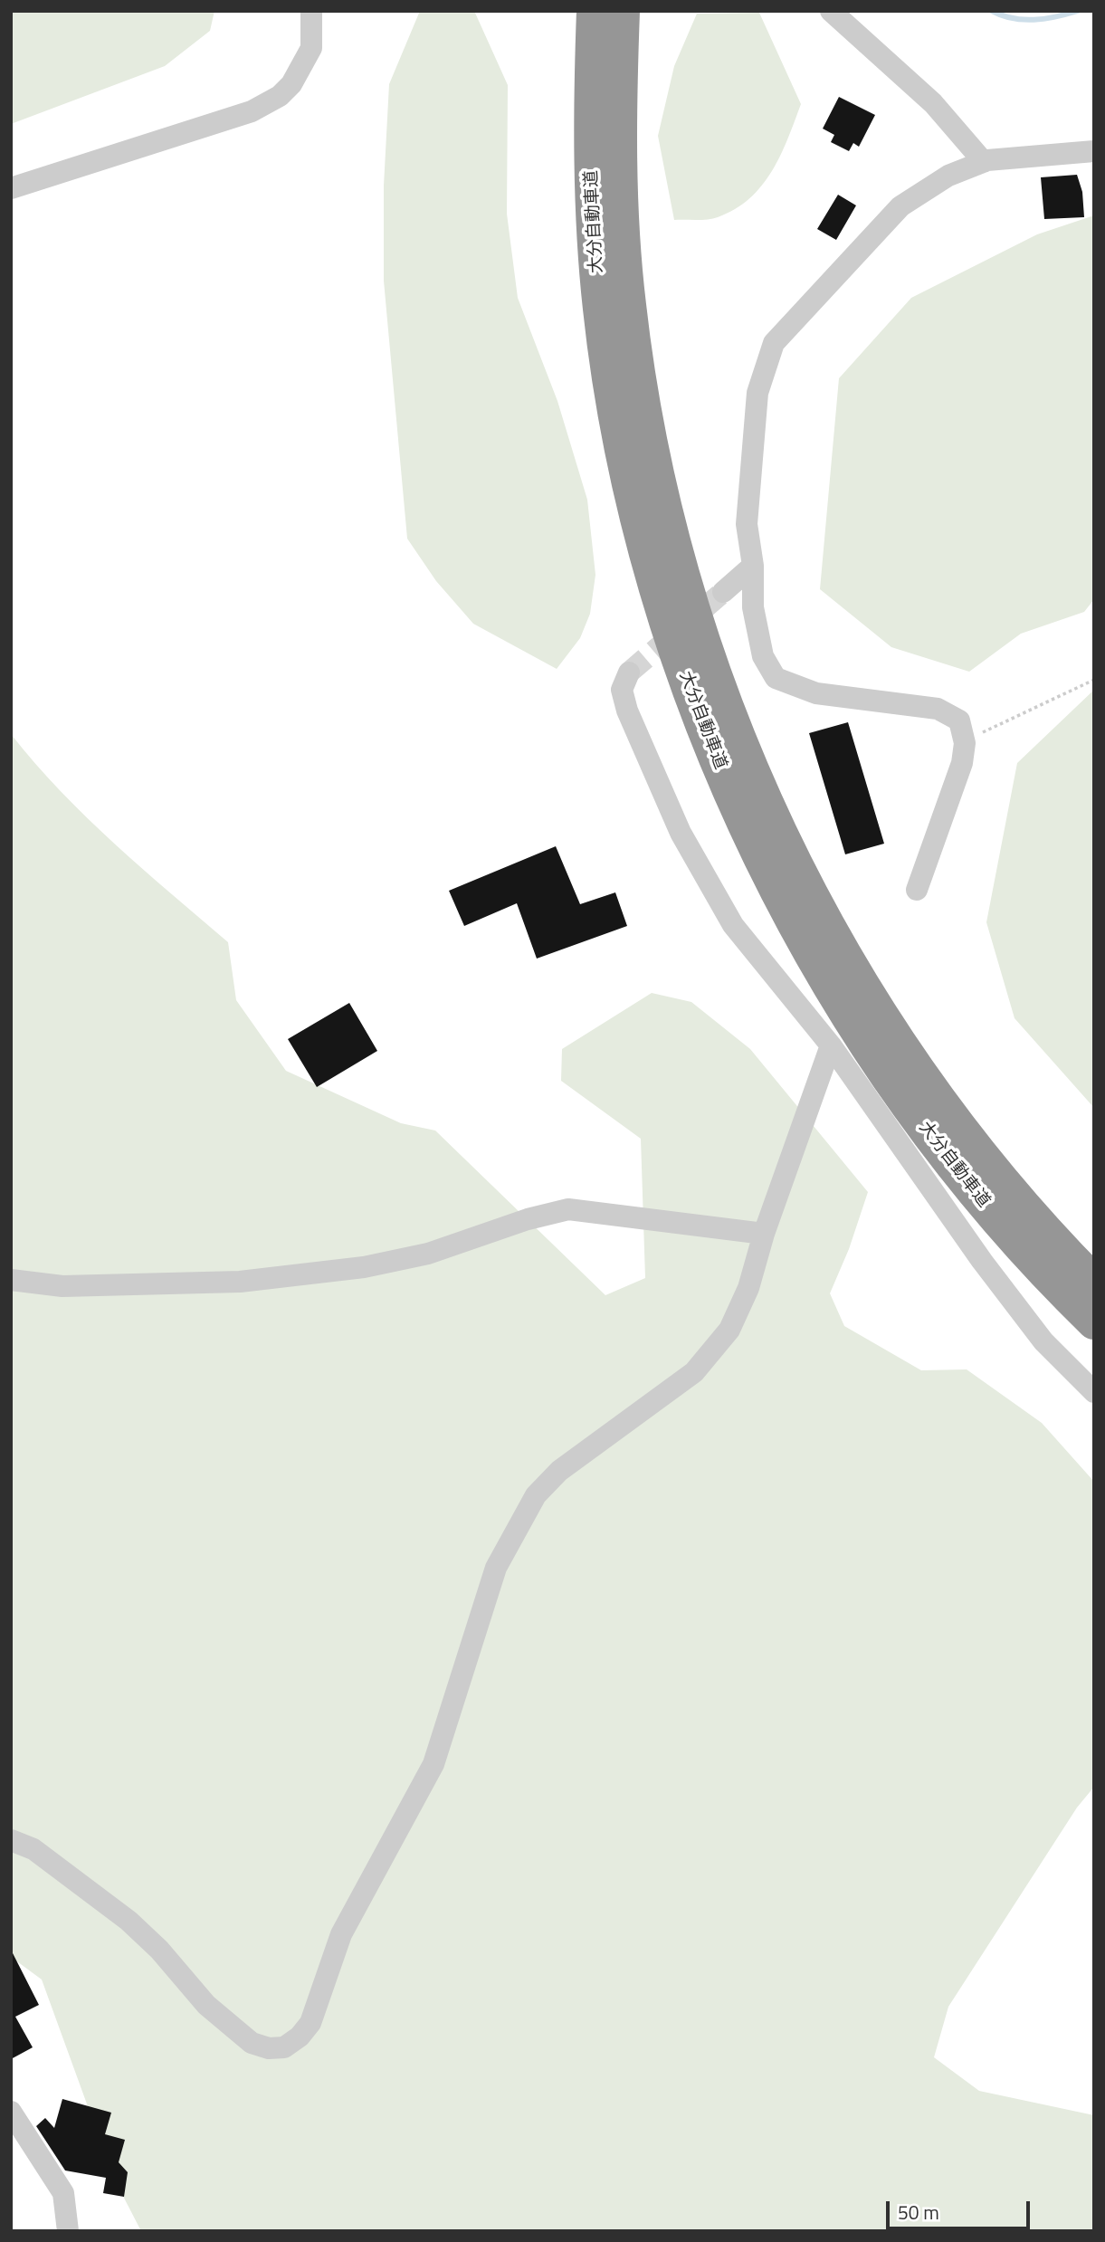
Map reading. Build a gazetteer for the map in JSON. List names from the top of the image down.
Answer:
{
  "streets": {
    "highway": ["大分自動車道"]
  },
  "scale_bar": "50 m"
}
